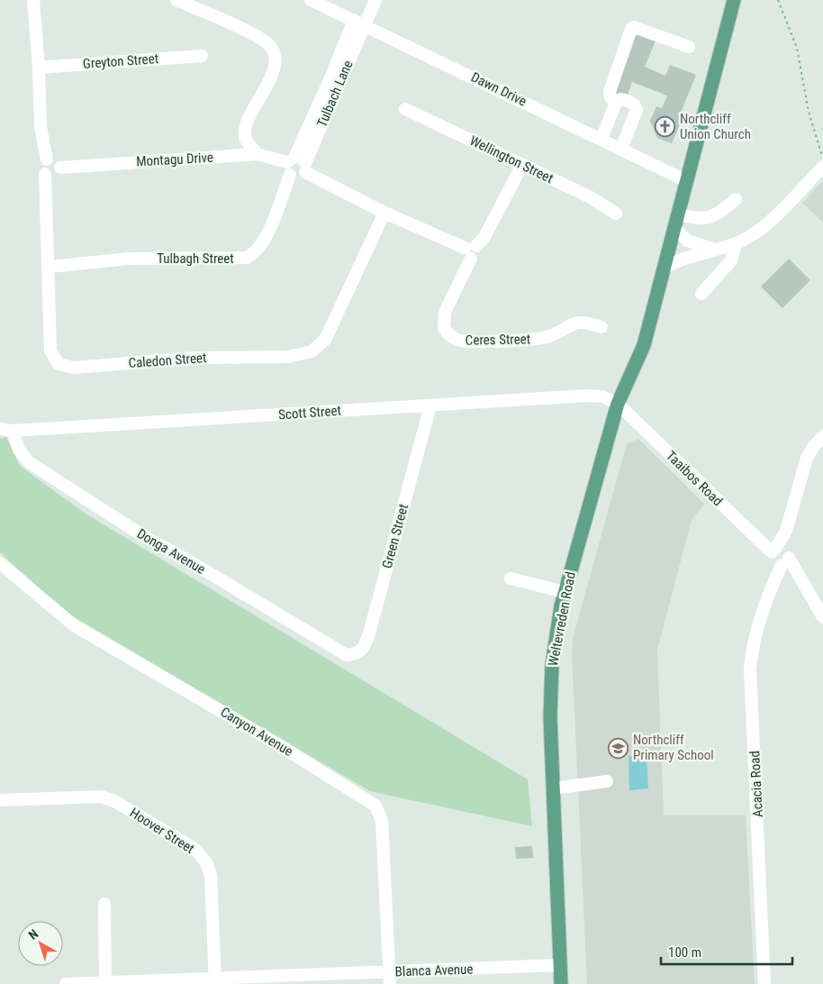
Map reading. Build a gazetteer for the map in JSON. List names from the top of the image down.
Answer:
{
  "streets": {
    "main road": ["Weltevreden Road"],
    "street": [
      "Greyton Street",
      "Dawn Drive",
      "Tulbach Lane",
      "Montagu Drive",
      "Wellington Street",
      "Tulbagh Street",
      "Ceres Street",
      "Caledon Street",
      "Scott Street",
      "Taaibos Road",
      "Green Street",
      "Donga Avenue",
      "Canyon Avenue",
      "Acacia Road",
      "Hoover Street",
      "Blanca Avenue"
    ]
  },
  "crossings": [
    ["Dawn Drive", "Tulbach Lane"],
    ["Dawn Drive", "Weltevreden Road"],
    ["Tulbach Lane", "Montagu Drive"],
    ["Tulbach Lane", "Tulbagh Street"],
    ["Montagu Drive", "Tulbagh Street"],
    ["Montagu Drive", "Ceres Street"],
    ["Montagu Drive", "Caledon Street"],
    ["Wellington Street", "Ceres Street"],
    ["Tulbagh Street", "Caledon Street"],
    ["Scott Street", "Taaibos Road"],
    ["Scott Street", "Green Street"],
    ["Scott Street", "Donga Avenue"],
    ["Scott Street", "Weltevreden Road"],
    ["Taaibos Road", "Weltevreden Road"],
    ["Taaibos Road", "Acacia Road"],
    ["Green Street", "Donga Avenue"],
    ["Weltevreden Road", "Blanca Avenue"],
    ["Canyon Avenue", "Blanca Avenue"],
    ["Hoover Street", "Blanca Avenue"]
  ],
  "places": {
    "church": ["Northcliff Union Church"],
    "school or university": ["Northcliff Primary School"]
  },
  "scale_bar": "100 m",
  "north": "top left"
}
